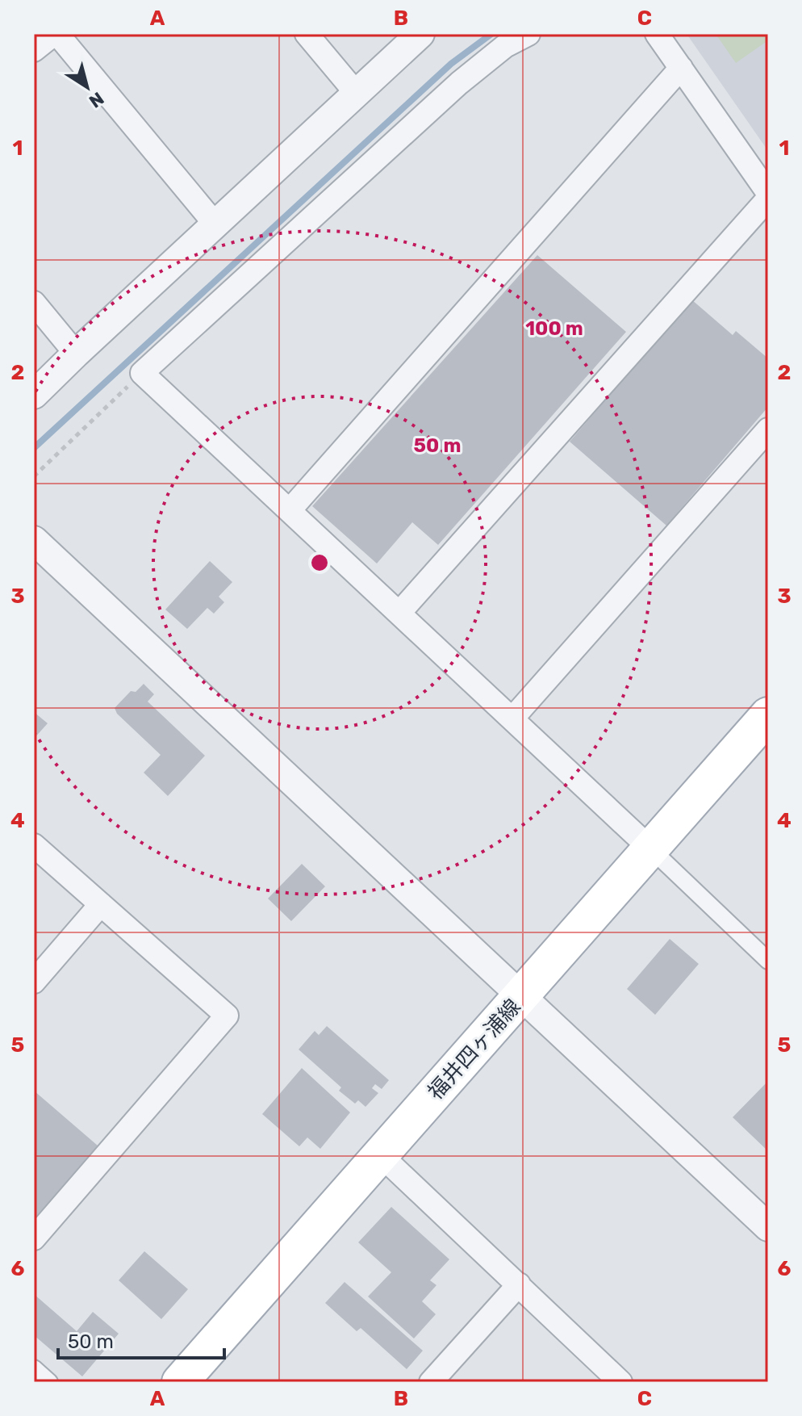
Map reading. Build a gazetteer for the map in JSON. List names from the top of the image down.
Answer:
{
  "streets": {
    "main road": ["福井四ヶ浦線"]
  },
  "scale_bar": "50 m",
  "north": "bottom right",
  "grid": {
    "columns": ["A", "B", "C"],
    "rows": [
      "1",
      "2",
      "3",
      "4",
      "5",
      "6"
    ]
  },
  "rings": ["100 m", "50 m"]
}
